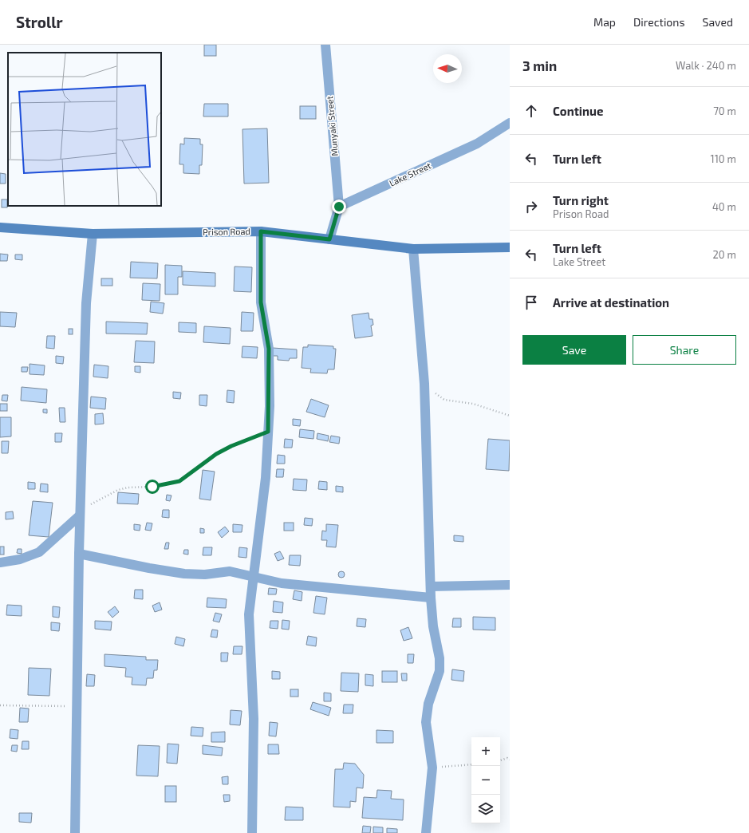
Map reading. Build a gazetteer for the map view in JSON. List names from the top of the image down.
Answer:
{
  "streets": {
    "street": ["Munyaki Street", "Lake Street", "Prison Road"]
  },
  "crossings": [
    ["Munyaki Street", "Lake Street"]
  ],
  "north": "left",
  "page": {
    "header": "Strollr",
    "nav": ["Map", "Directions", "Saved"],
    "heading": ["3 min", "Walk · 240 m"],
    "list": [
      ["Continue", "70 m"],
      ["Turn left", "110 m"],
      ["Turn right", "Prison Road", "40 m"],
      ["Turn left", "Lake Street", "20 m"],
      "Arrive at destination"
    ],
    "buttons": ["Save", "Share"],
    "map_buttons": ["+", "−"]
  }
}
